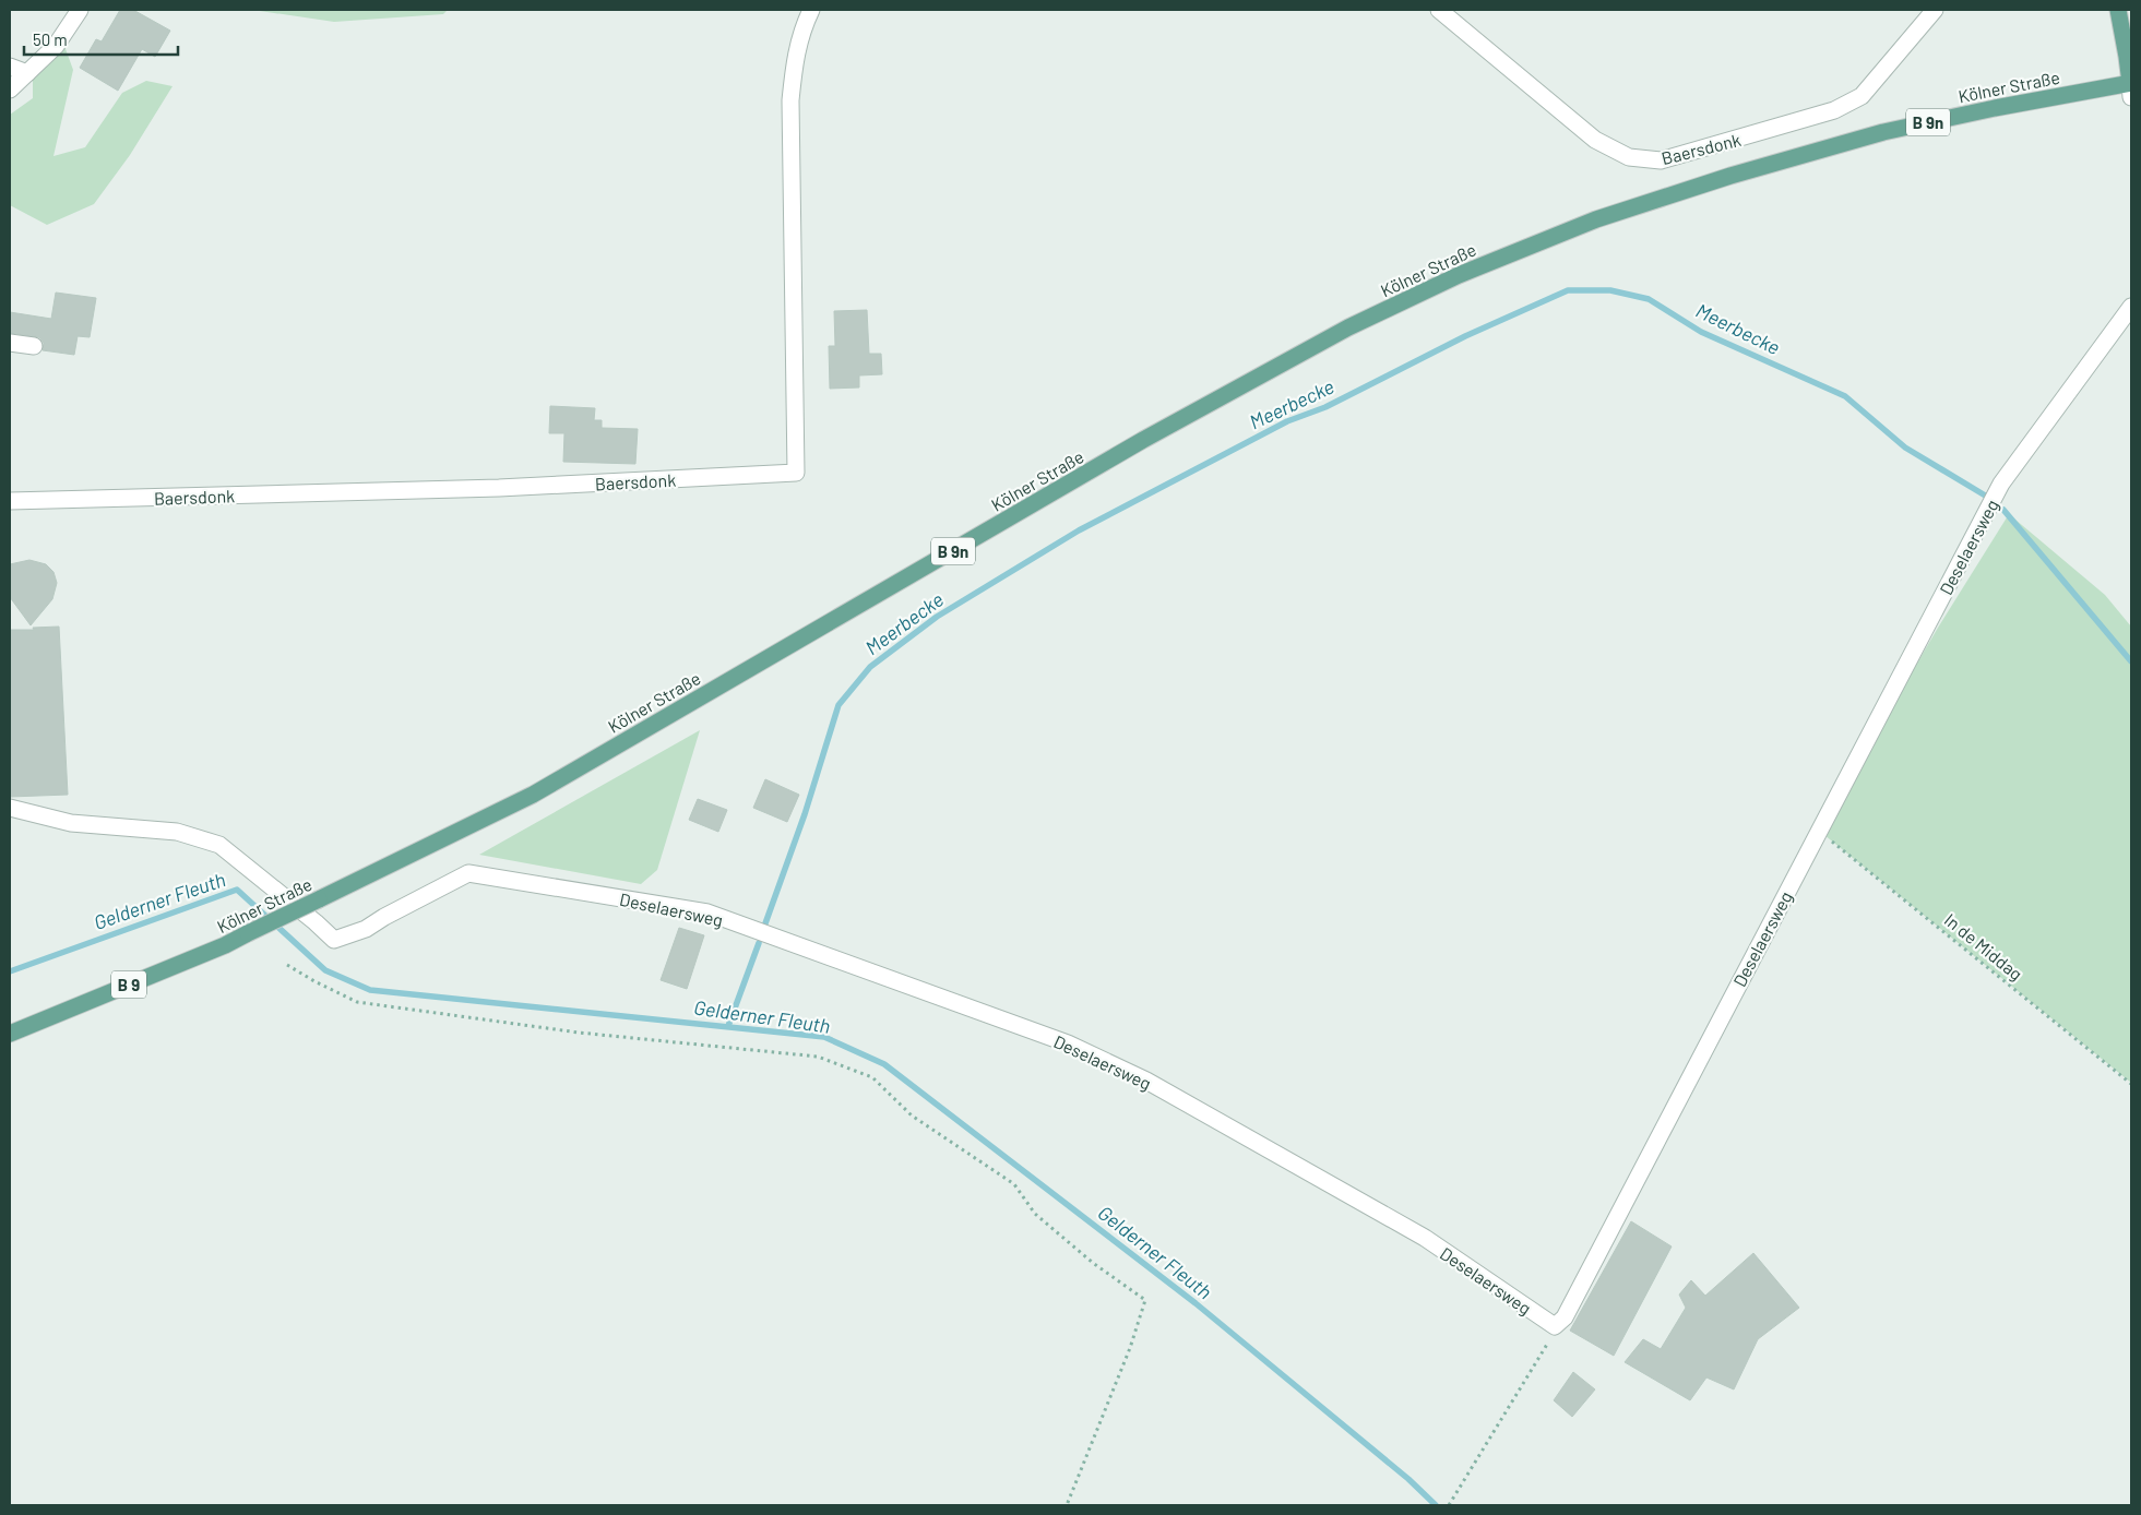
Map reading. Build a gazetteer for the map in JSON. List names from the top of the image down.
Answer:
{
  "streets": {
    "main road": ["Kölner Straße", "B 9n", "B 9"],
    "street": ["Baersdonk", "Deselaersweg"],
    "path": ["In de Middag"]
  },
  "crossings": [
    ["Deselaersweg", "In de Middag"]
  ],
  "water": ["Meerbecke", "Gelderner Fleuth"],
  "scale_bar": "50 m"
}
